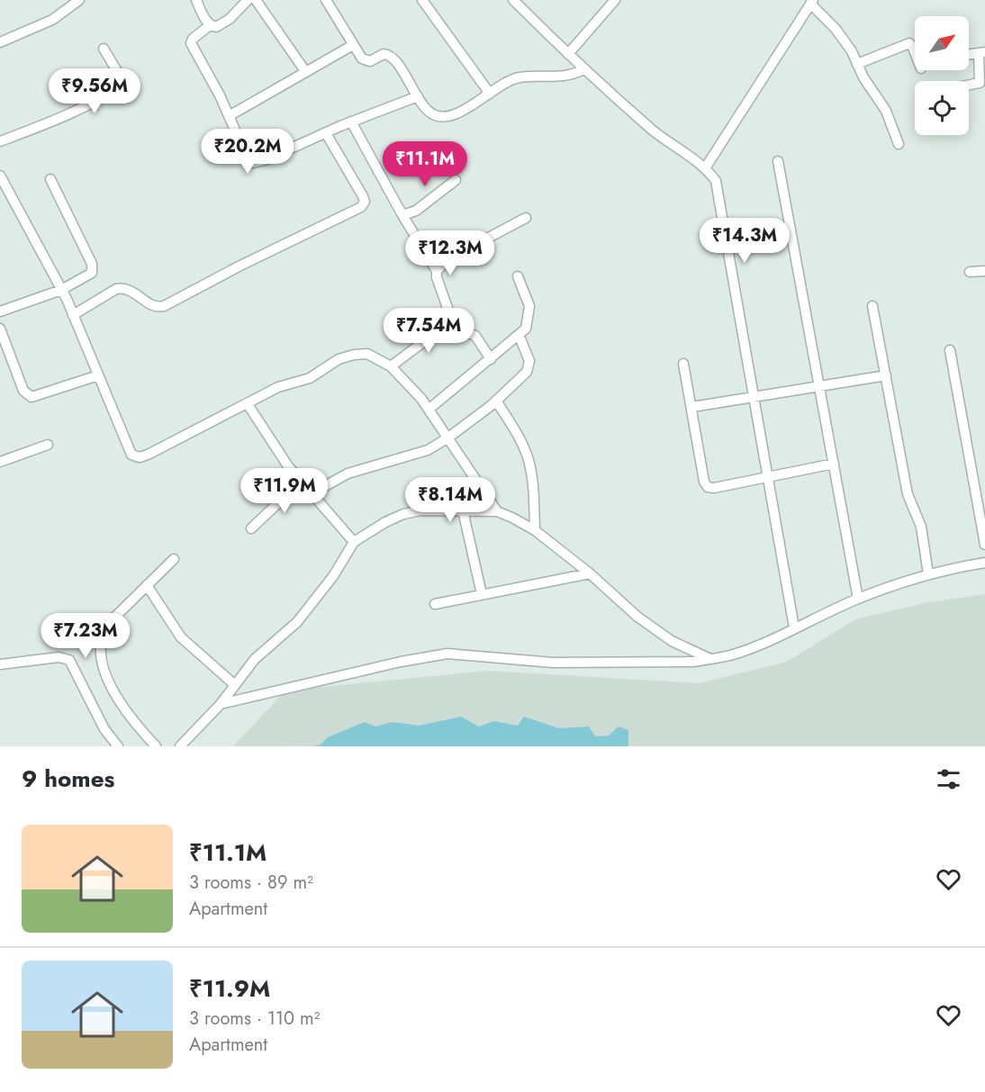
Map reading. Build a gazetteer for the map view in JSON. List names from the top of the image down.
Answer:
{
  "north": "top right",
  "page": {
    "price": [
      "₹9.56M",
      "₹20.2M",
      "₹11.1M",
      "₹14.3M",
      "₹12.3M",
      "₹7.54M",
      "₹11.9M",
      "₹8.14M",
      "₹7.23M"
    ],
    "heading": "9 homes",
    "list": [
      {
        "name": "₹11.1M",
        "note": "3 rooms · 89 m² · Apartment"
      },
      {
        "name": "₹11.9M",
        "note": "3 rooms · 110 m² · Apartment"
      }
    ]
  }
}
